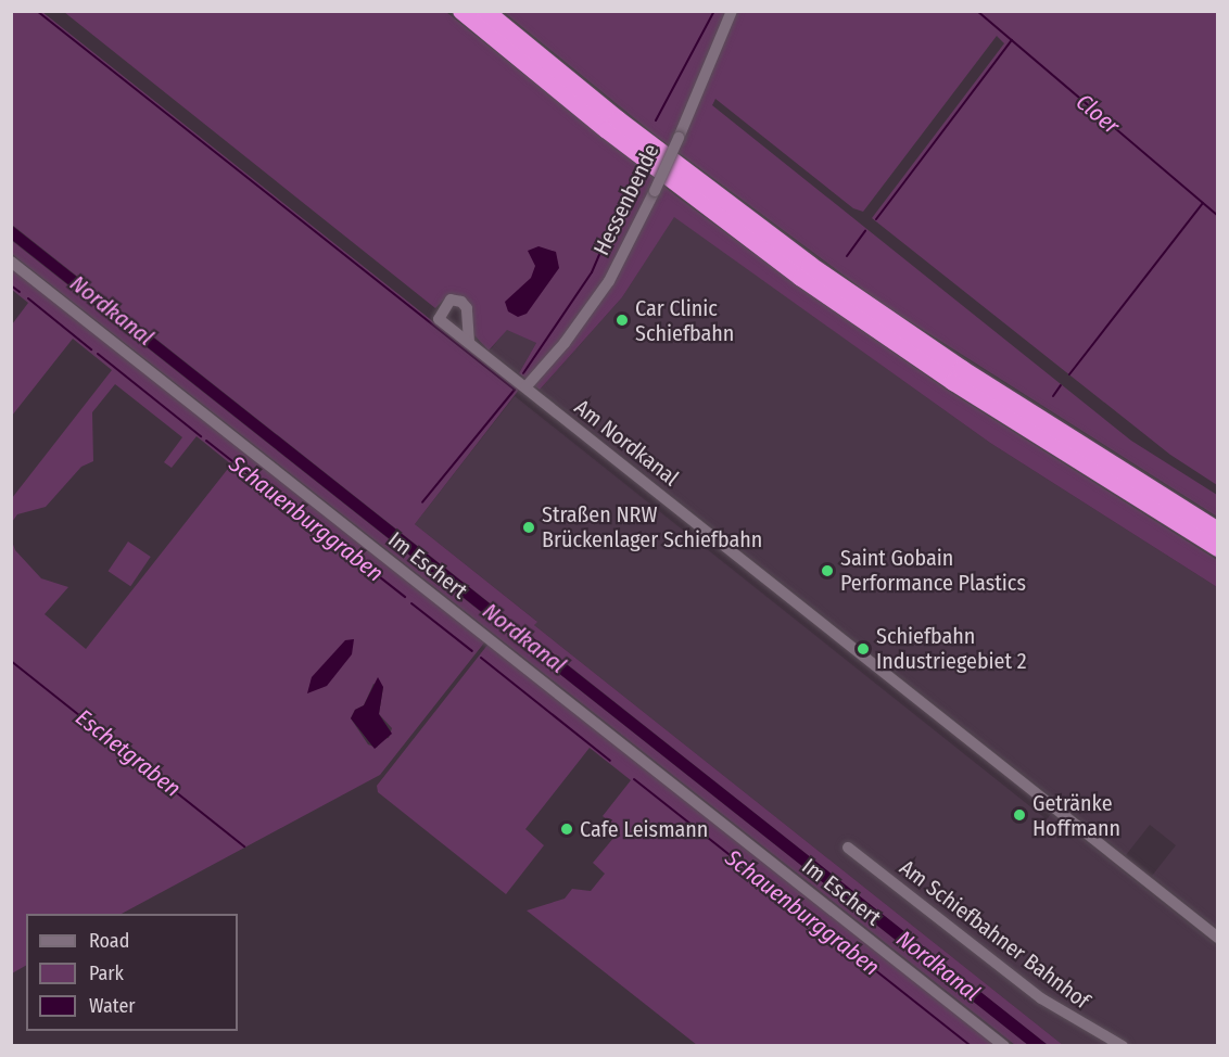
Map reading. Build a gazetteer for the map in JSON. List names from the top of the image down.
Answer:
{
  "streets": {
    "street": [
      "Hessenbende",
      "Am Nordkanal",
      "Im Eschert",
      "Am Schiefbahner Bahnhof"
    ]
  },
  "crossings": [
    ["Hessenbende", "Am Nordkanal"]
  ],
  "water": [
    "Cloer",
    "Nordkanal",
    "Schauenburggraben",
    "Eschetgraben"
  ],
  "places": [
    "Car Clinic Schiefbahn",
    "Straßen NRW Brückenlager Schiefbahn",
    "Saint Gobain Performance Plastics",
    "Schiefbahn Industriegebiet 2",
    "Getränke Hoffmann",
    "Cafe Leismann"
  ],
  "legend": ["Road", "Park", "Water"]
}
